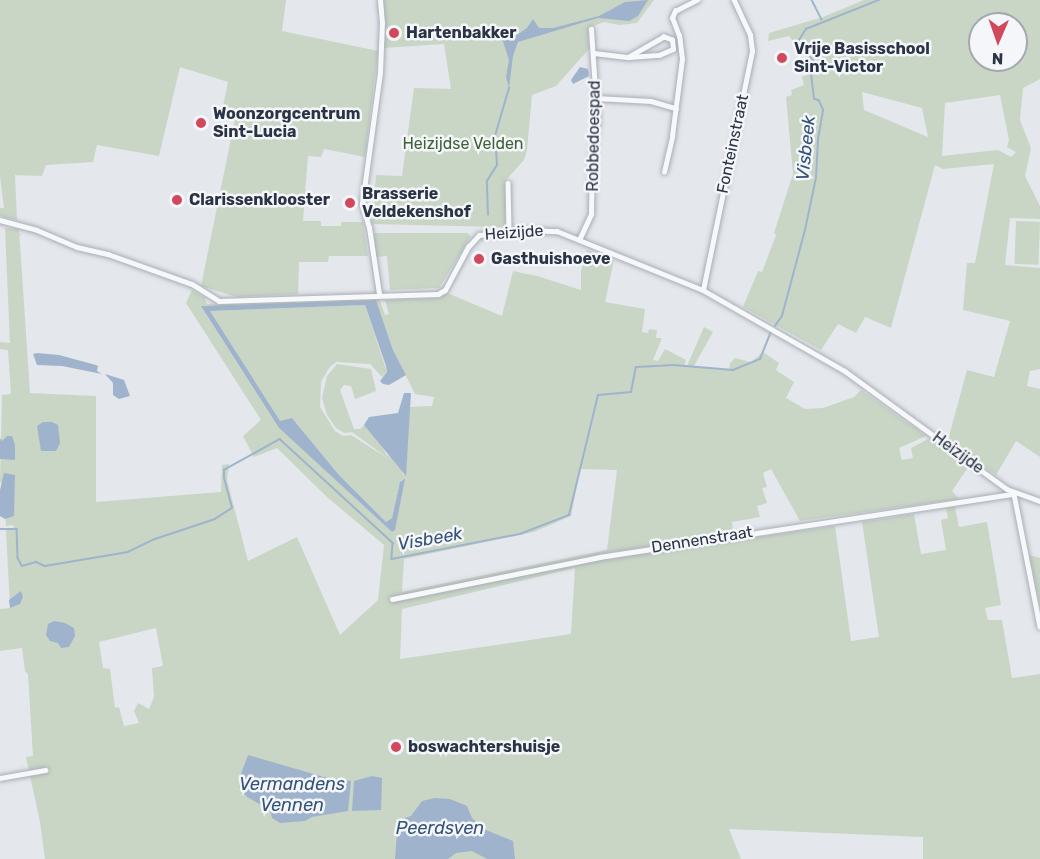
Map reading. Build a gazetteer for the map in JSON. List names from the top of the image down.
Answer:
{
  "streets": {
    "street": [
      "Robbedoespad",
      "Fonteinstraat",
      "Heizijde",
      "Dennenstraat"
    ]
  },
  "crossings": [
    ["Robbedoespad", "Heizijde"],
    ["Fonteinstraat", "Heizijde"],
    ["Heizijde", "Dennenstraat"]
  ],
  "water": ["Visbeek", "Vermandens Vennen", "Peerdsven"],
  "parks": ["Heizijdse Velden"],
  "places": [
    "Hartenbakker",
    "Vrije Basisschool Sint-Victor",
    "Woonzorgcentrum Sint-Lucia",
    "Clarissenklooster",
    "Brasserie Veldekenshof",
    "Gasthuishoeve",
    "boswachtershuisje"
  ],
  "north": "bottom"
}
